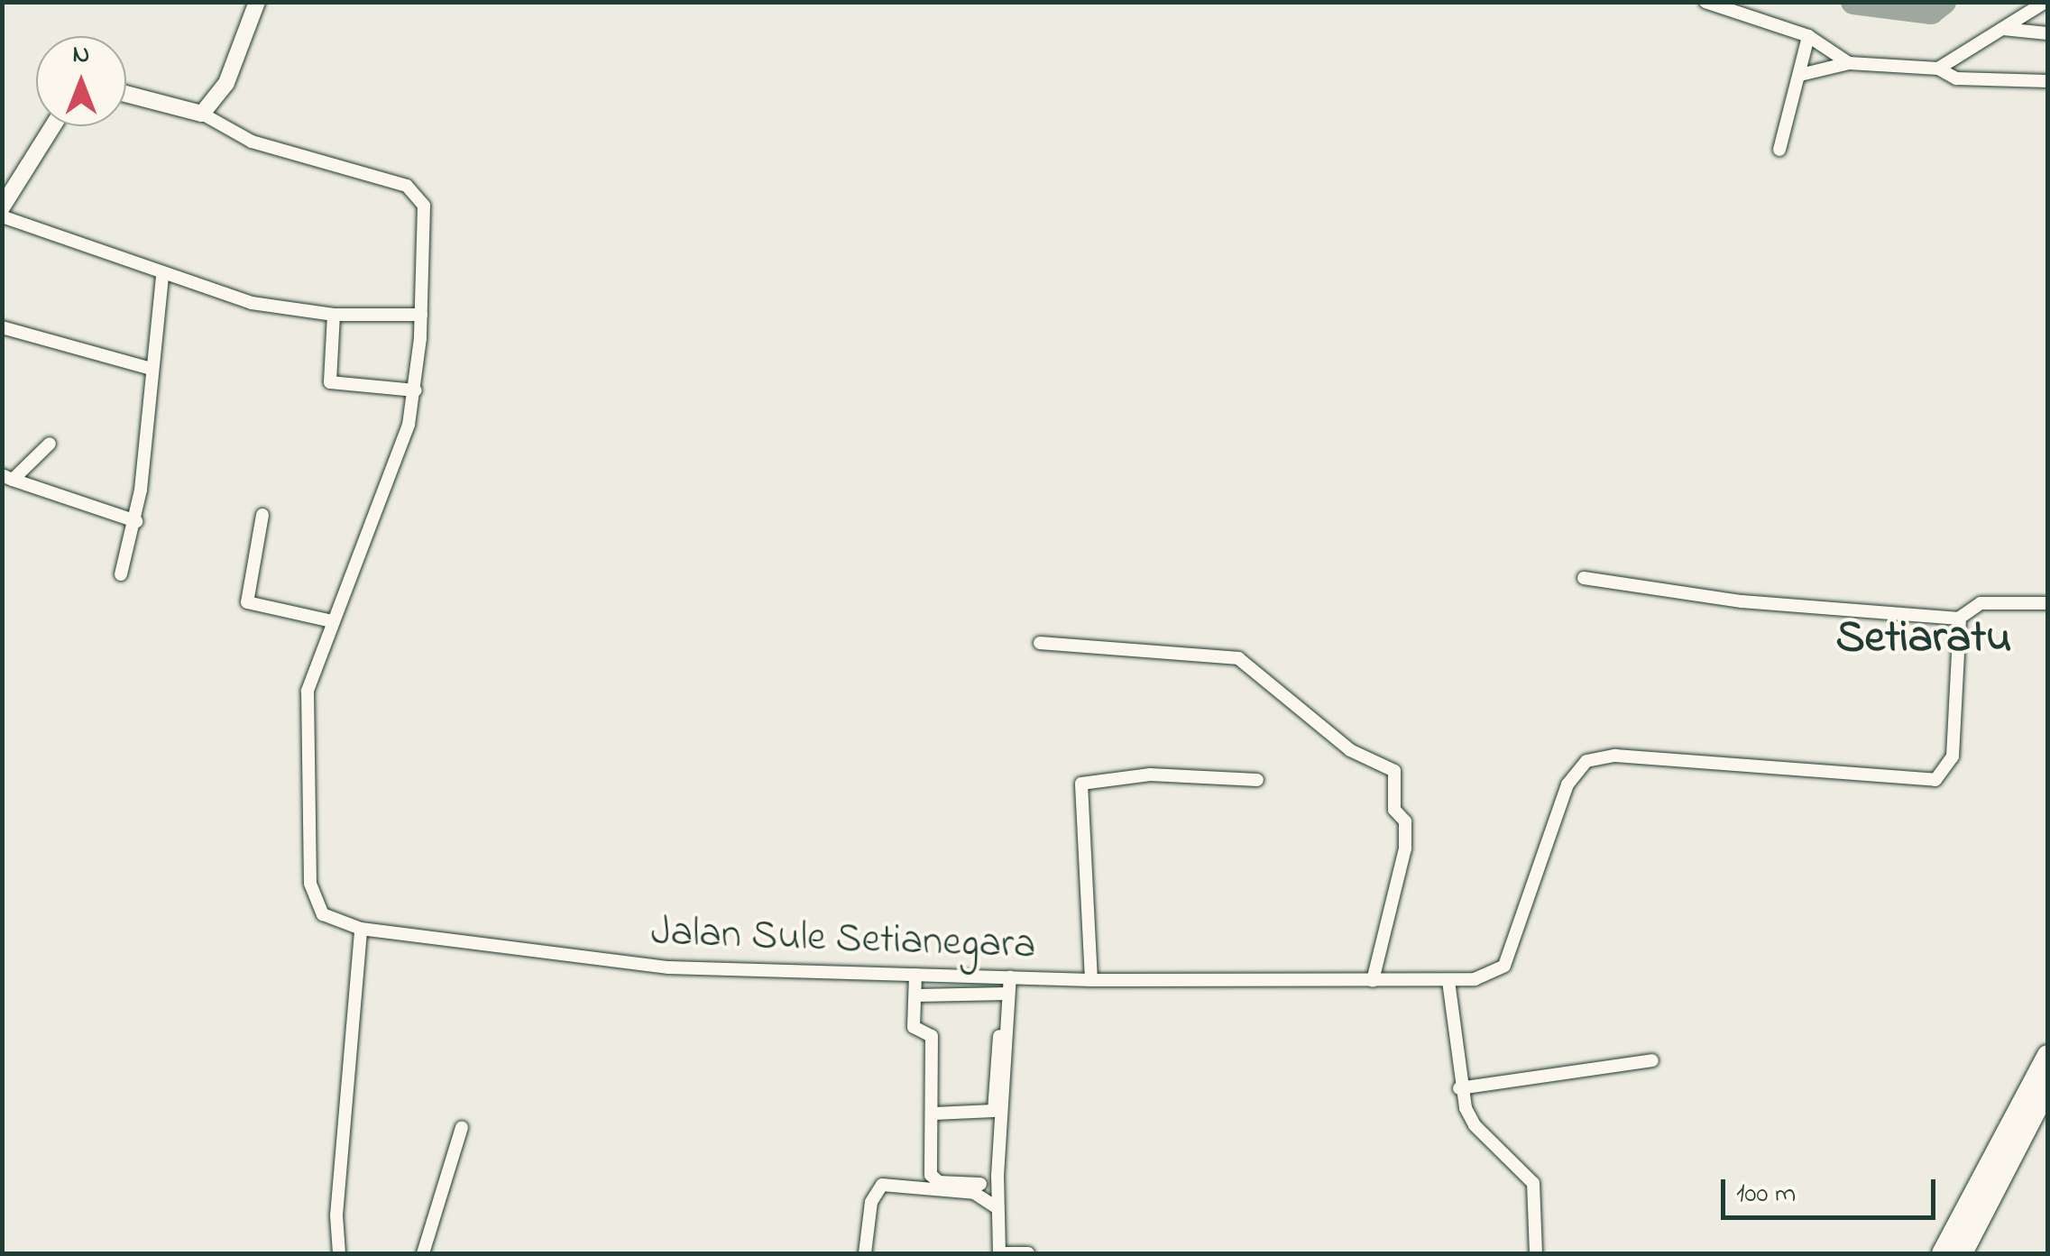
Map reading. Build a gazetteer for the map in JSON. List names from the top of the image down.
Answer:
{
  "streets": {
    "street": ["Jalan Sule Setianegara"]
  },
  "districts": ["Setiaratu"],
  "scale_bar": "100 m",
  "north": "top"
}
